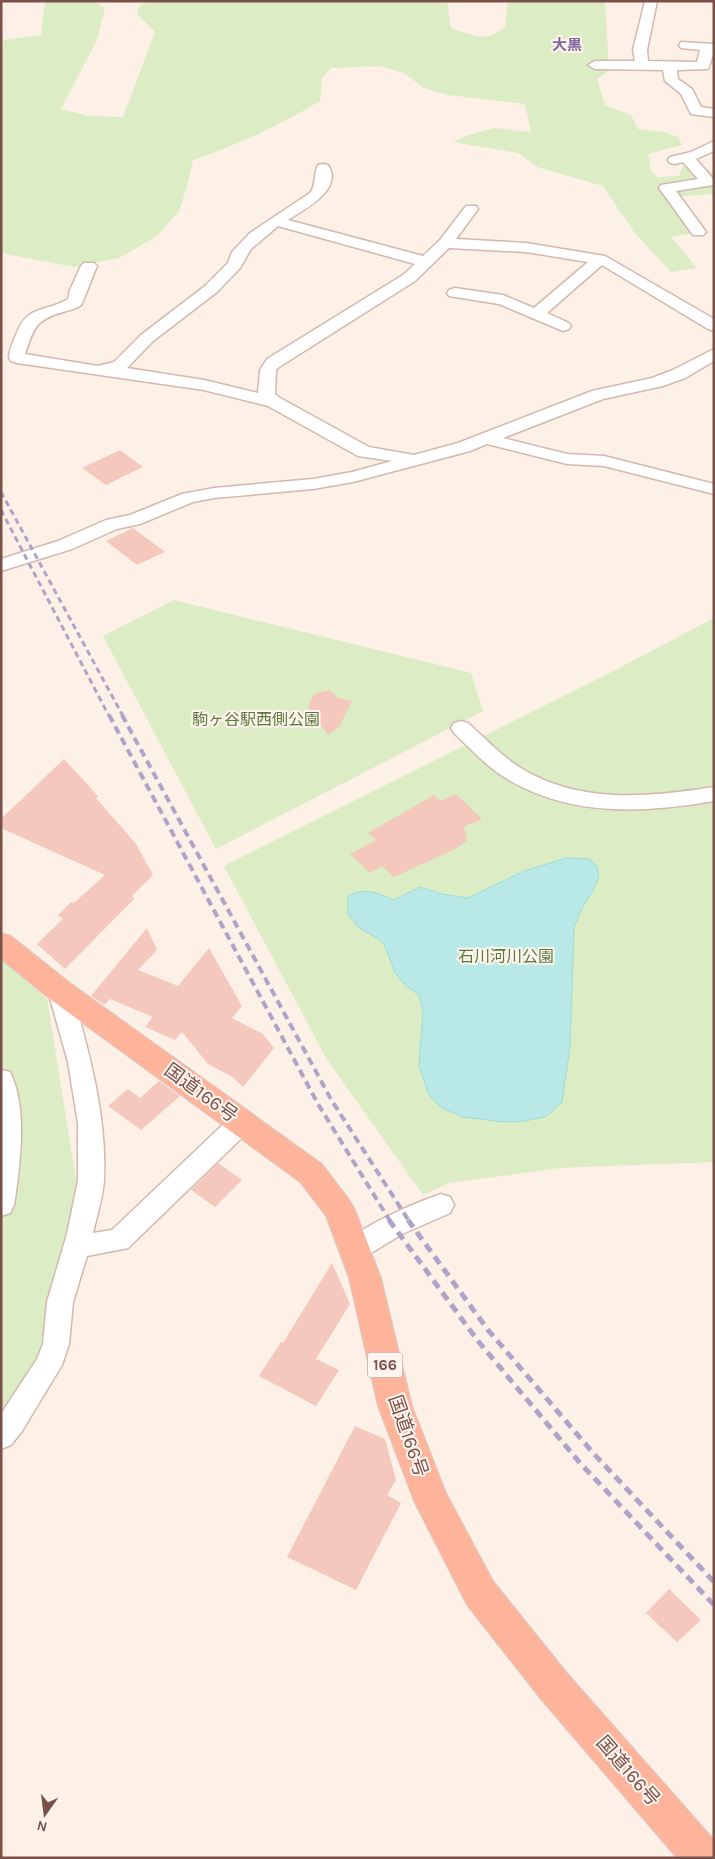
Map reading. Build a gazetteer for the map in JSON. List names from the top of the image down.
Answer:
{
  "streets": {
    "highway": ["国道166号", "166"]
  },
  "districts": ["大黒"],
  "parks": ["駒ヶ谷駅西側公園", "石川河川公園"],
  "north": "bottom"
}
